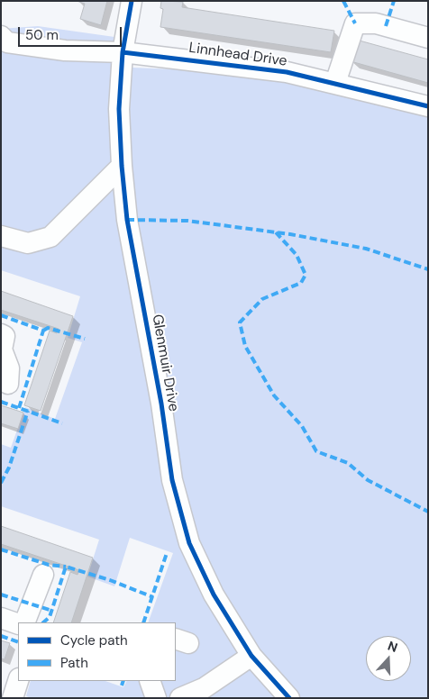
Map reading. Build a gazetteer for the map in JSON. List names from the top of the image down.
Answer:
{
  "streets": {
    "street": ["Linnhead Drive", "Glenmuir Drive"]
  },
  "crossings": [
    ["Linnhead Drive", "Glenmuir Drive"]
  ],
  "legend": ["Cycle path", "Path"],
  "scale_bar": "50 m",
  "north": "top"
}
